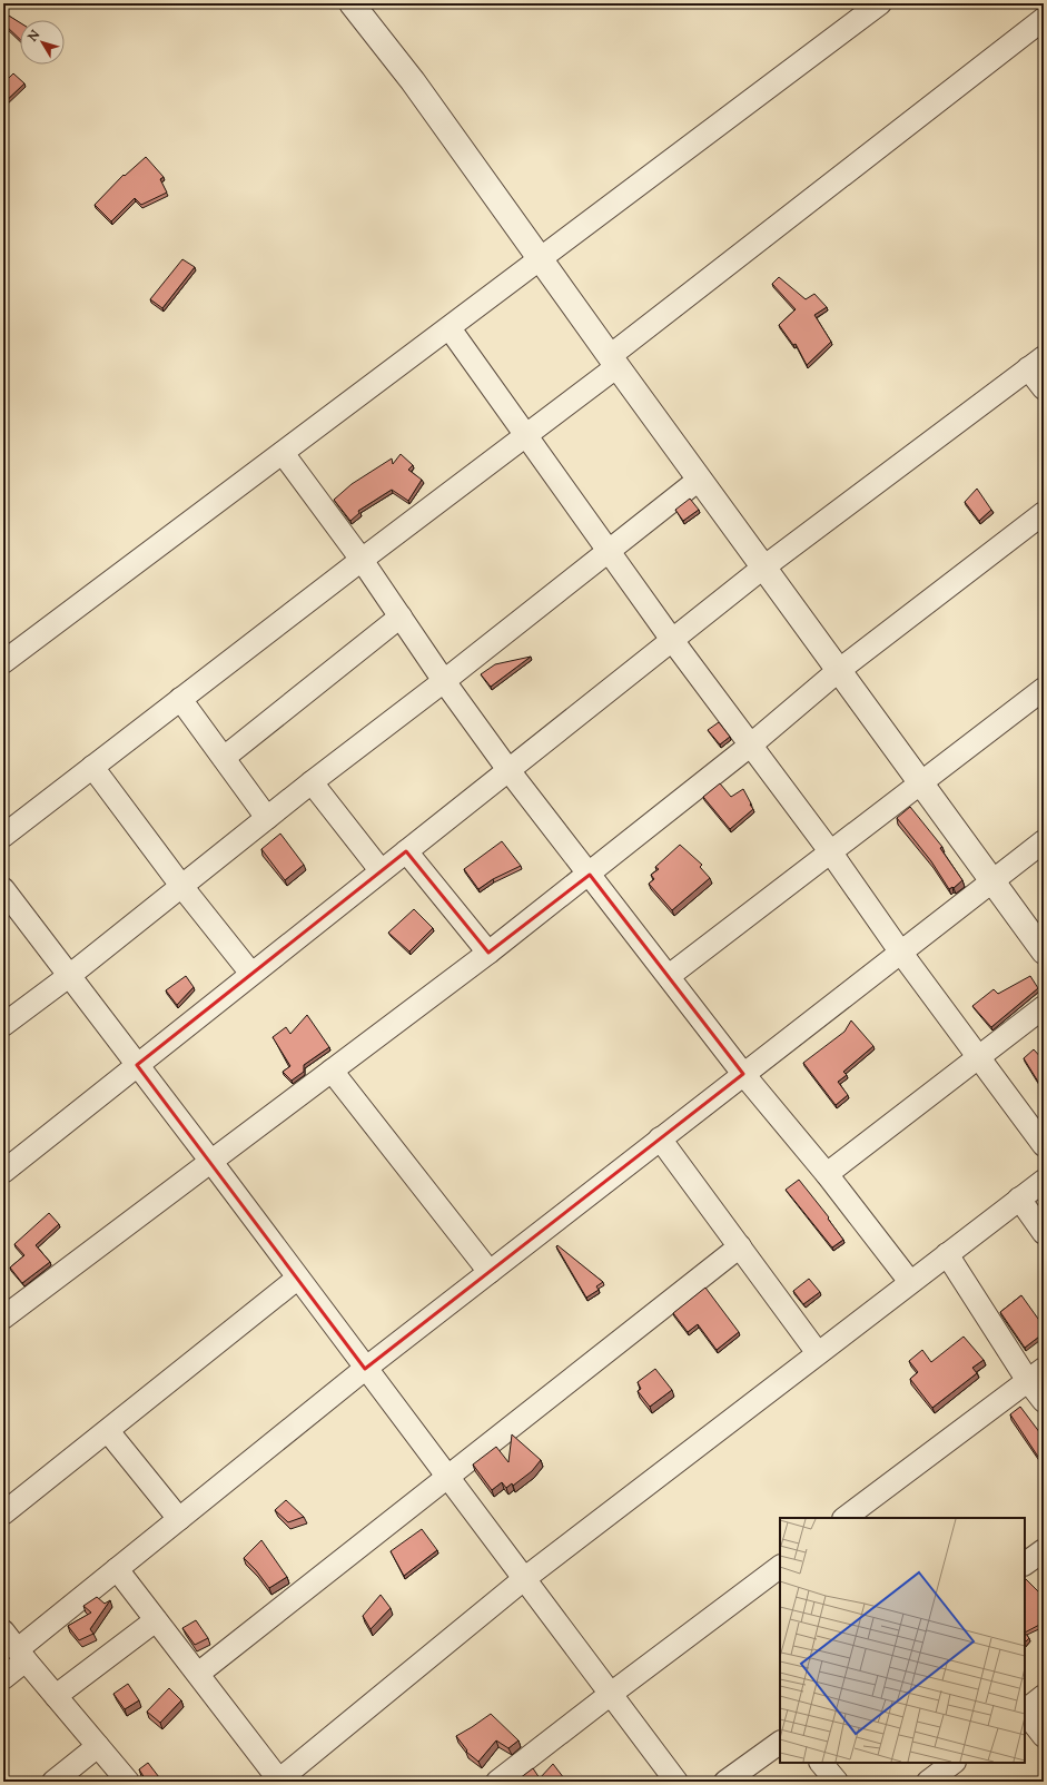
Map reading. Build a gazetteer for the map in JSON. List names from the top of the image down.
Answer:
{
  "north": "top left"
}
